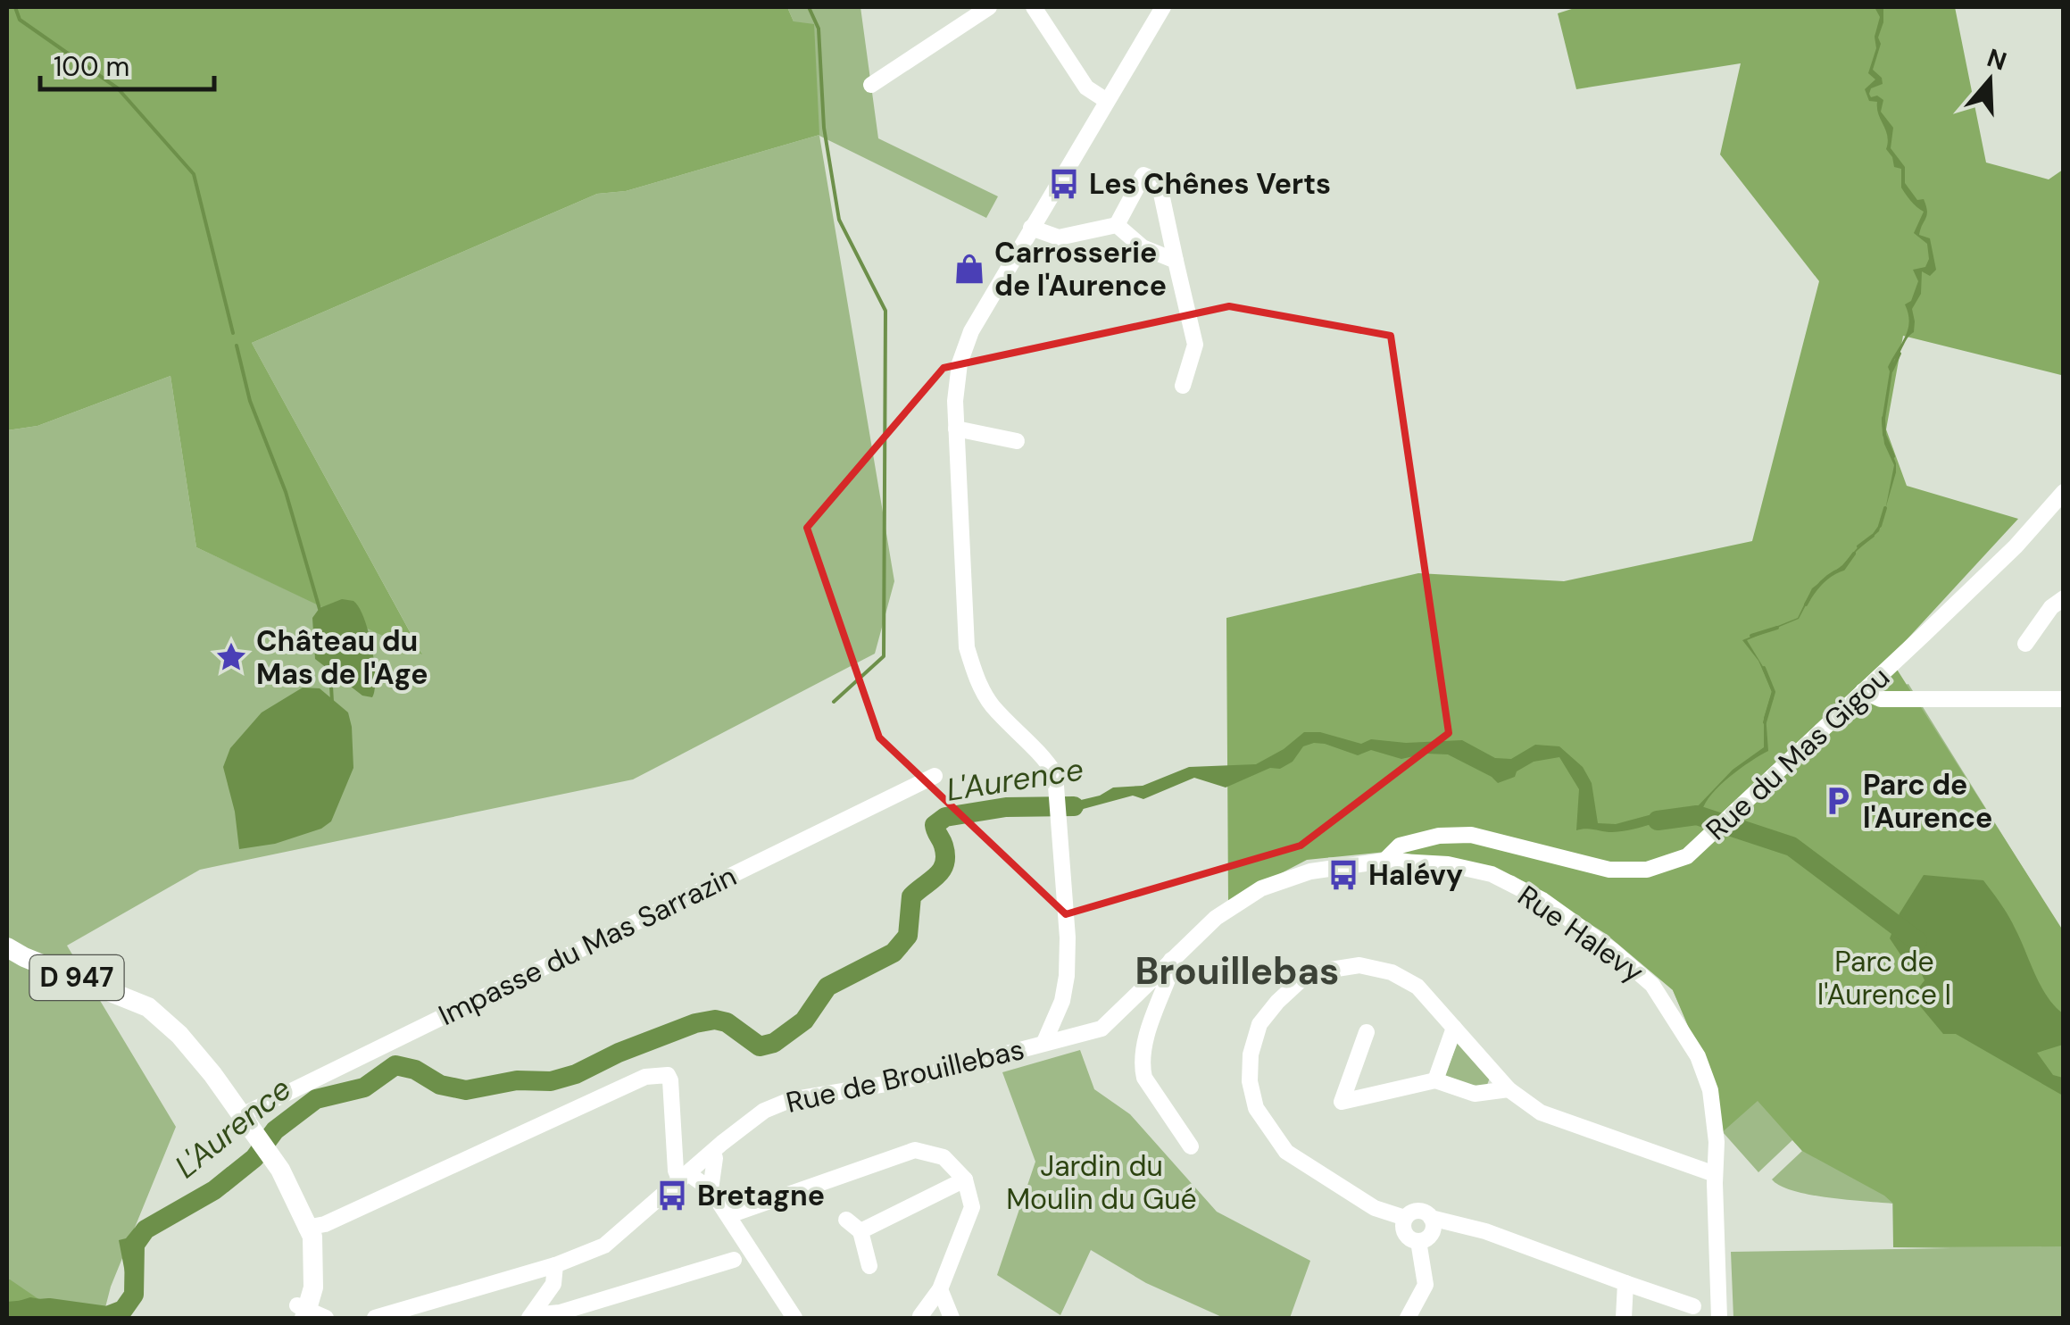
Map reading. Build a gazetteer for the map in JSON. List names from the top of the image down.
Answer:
{
  "streets": {
    "main road": ["D 947"],
    "street": [
      "Rue du Mas Gigou",
      "Rue Halevy",
      "Impasse du Mas Sarrazin",
      "Rue de Brouillebas"
    ]
  },
  "crossings": [
    ["Rue du Mas Gigou", "Rue Halevy"],
    ["Rue du Mas Gigou", "Rue de Brouillebas"],
    ["Rue Halevy", "Rue de Brouillebas"],
    ["Impasse du Mas Sarrazin", "D 947"]
  ],
  "districts": ["Brouillebas"],
  "water": ["L'Aurence"],
  "parks": ["Parc de l'Aurence I", "Jardin du Moulin du Gué"],
  "places": {
    "bus stop": ["Les Chênes Verts", "Halévy", "Bretagne"],
    "shop": ["Carrosserie de l'Aurence"],
    "place": ["Château du Mas de l'Age"],
    "parking": ["Parc de l'Aurence"]
  },
  "scale_bar": "100 m",
  "north": "top"
}
